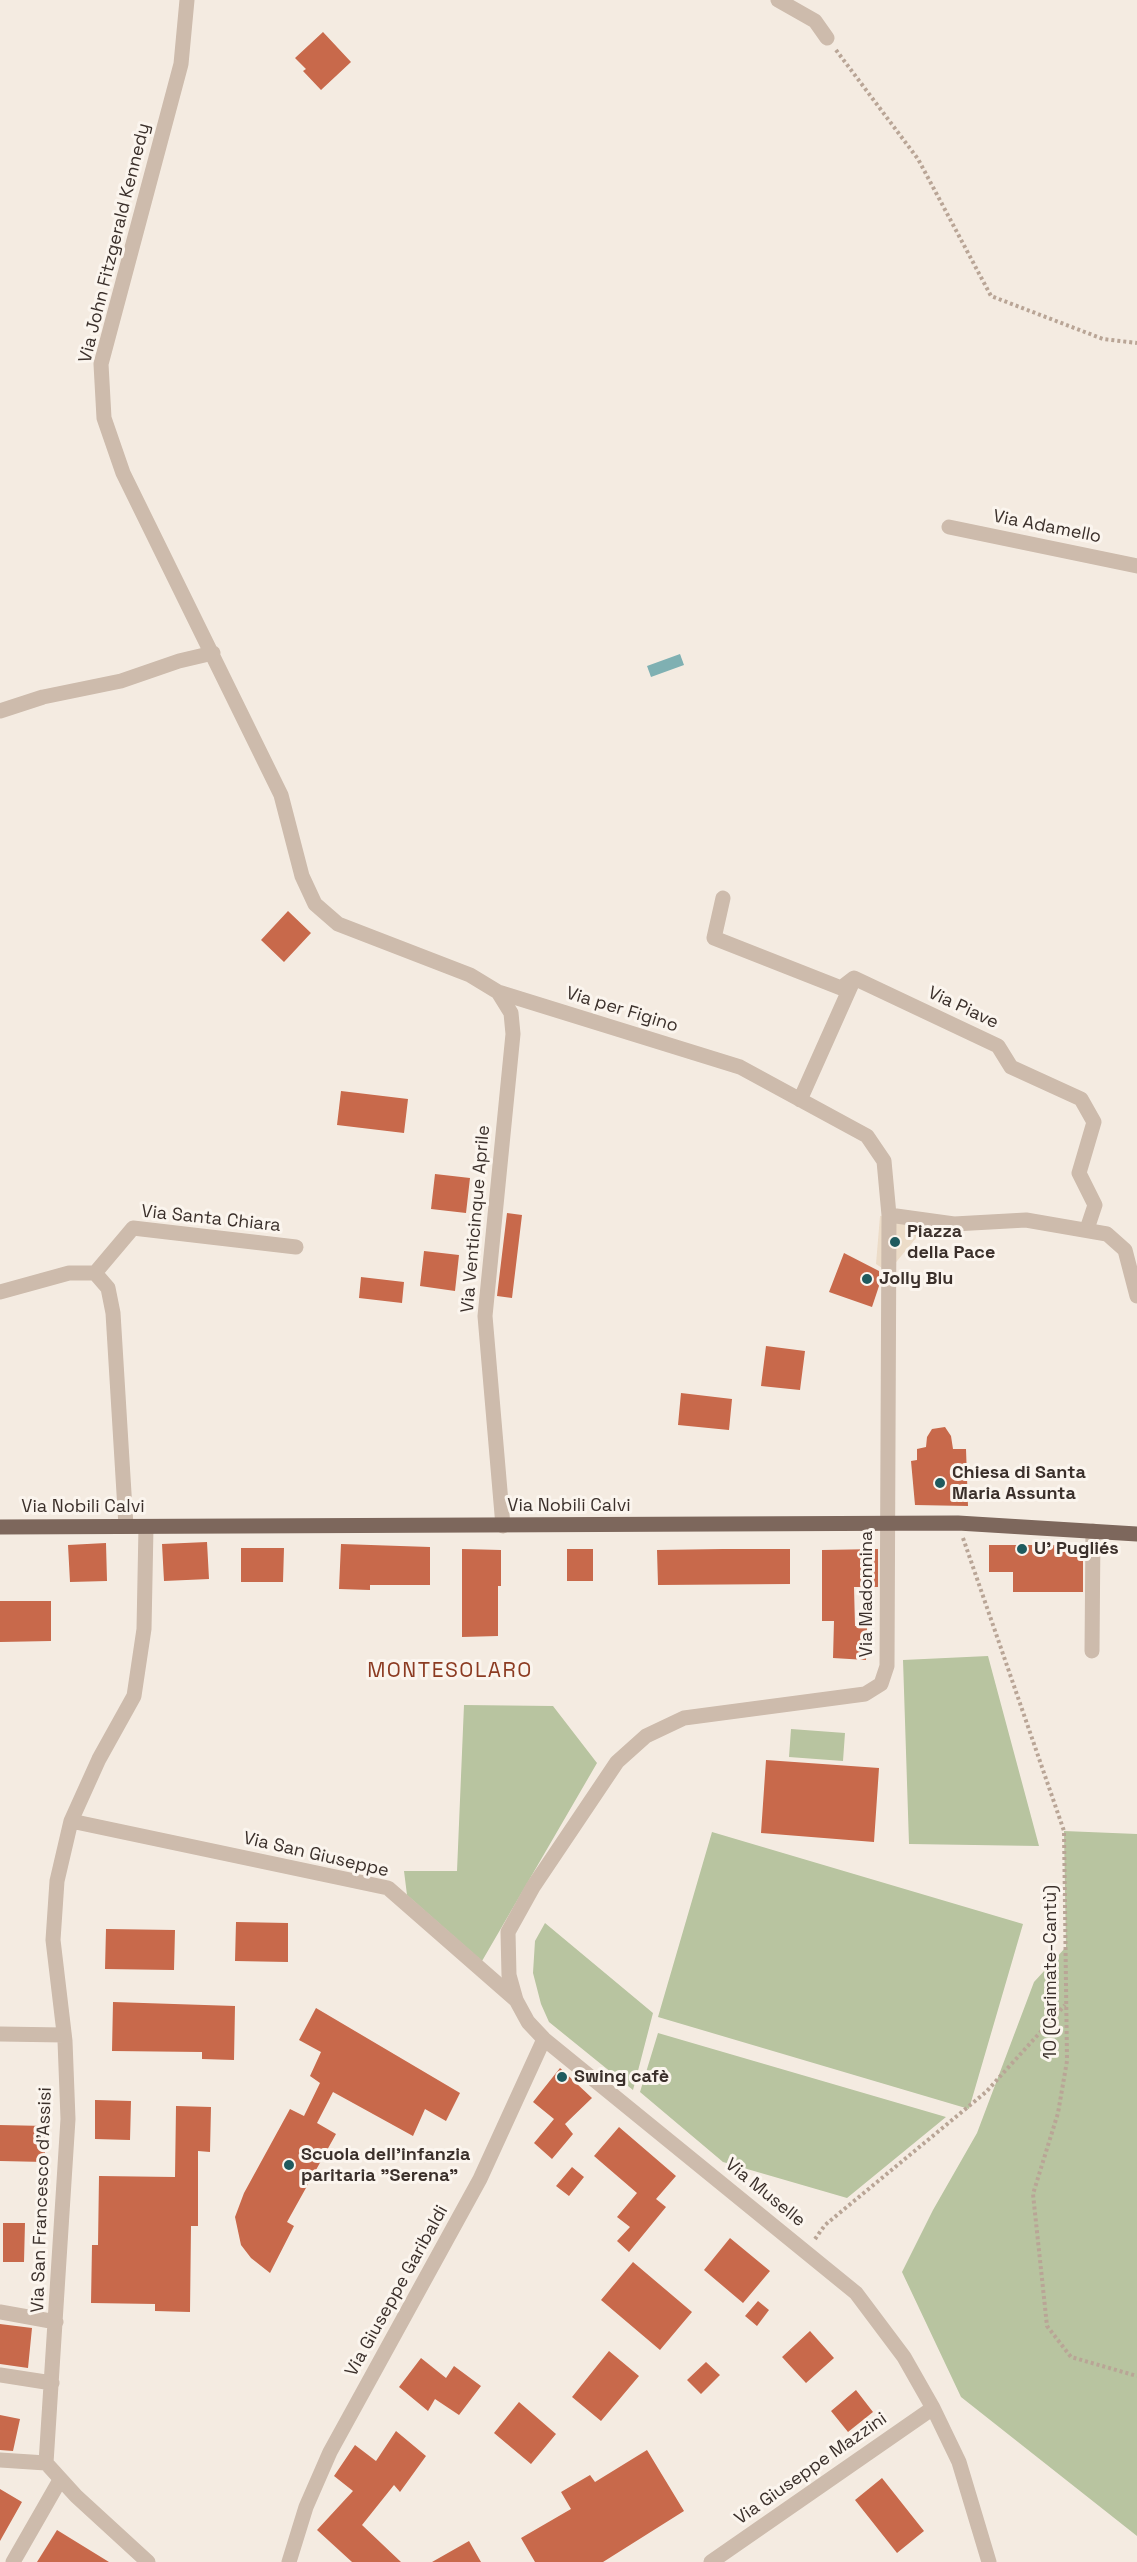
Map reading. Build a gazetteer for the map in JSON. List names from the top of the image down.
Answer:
{
  "streets": {
    "main road": ["Via Nobili Calvi"],
    "street": [
      "Via John Fitzgerald Kennedy",
      "Via Adamello",
      "Via Piave",
      "Via per Figino",
      "Via Santa Chiara",
      "Via Venticinque Aprile",
      "Via Madonnina",
      "Via San Giuseppe",
      "Via Muselle",
      "Via San Francesco d'Assisi",
      "Via Giuseppe Garibaldi",
      "Via Giuseppe Mazzini"
    ],
    "path": ["10 (Carimate-Cantù)"]
  },
  "crossings": [
    ["Via John Fitzgerald Kennedy", "Via per Figino"],
    ["Via per Figino", "Via Venticinque Aprile"],
    ["Via per Figino", "Via Madonnina"],
    ["Via Venticinque Aprile", "Via Nobili Calvi"],
    ["Via Nobili Calvi", "Via Madonnina"],
    ["Via Nobili Calvi", "10 (Carimate-Cantù)"],
    ["Via Nobili Calvi", "Via San Francesco d'Assisi"],
    ["Via Madonnina", "Via Muselle"],
    ["Via San Giuseppe", "Via Muselle"],
    ["Via San Giuseppe", "Via San Francesco d'Assisi"],
    ["Via Muselle", "Via Giuseppe Garibaldi"],
    ["Via Muselle", "Via Giuseppe Mazzini"]
  ],
  "districts": ["MONTESOLARO"],
  "places": [
    "Piazza della Pace",
    "Jolly Blu",
    "Chiesa di Santa Maria Assunta",
    "U' Pugliés",
    "Swing cafè",
    "Scuola dell'infanzia paritaria \"Serena\""
  ]
}
